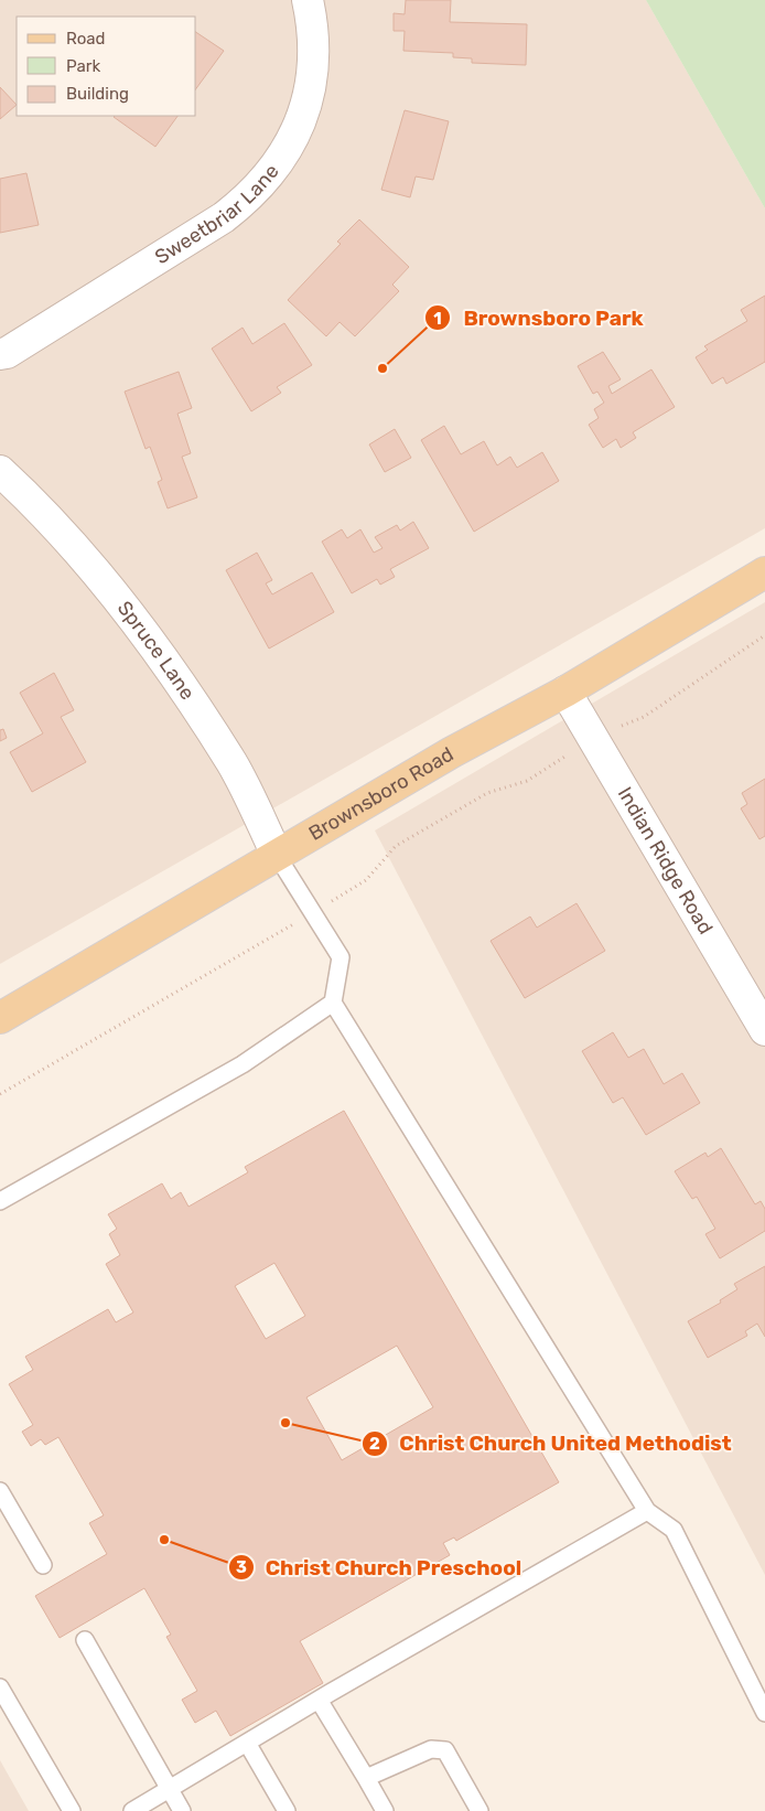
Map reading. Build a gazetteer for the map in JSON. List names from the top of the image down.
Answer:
{
  "streets": {
    "main road": ["Brownsboro Road"],
    "street": ["Sweetbriar Lane", "Spruce Lane", "Indian Ridge Road"]
  },
  "crossings": [
    ["Spruce Lane", "Brownsboro Road"],
    ["Brownsboro Road", "Indian Ridge Road"]
  ],
  "places": ["Brownsboro Park", "Christ Church United Methodist", "Christ Church Preschool"],
  "legend": ["Road", "Park", "Building"]
}
